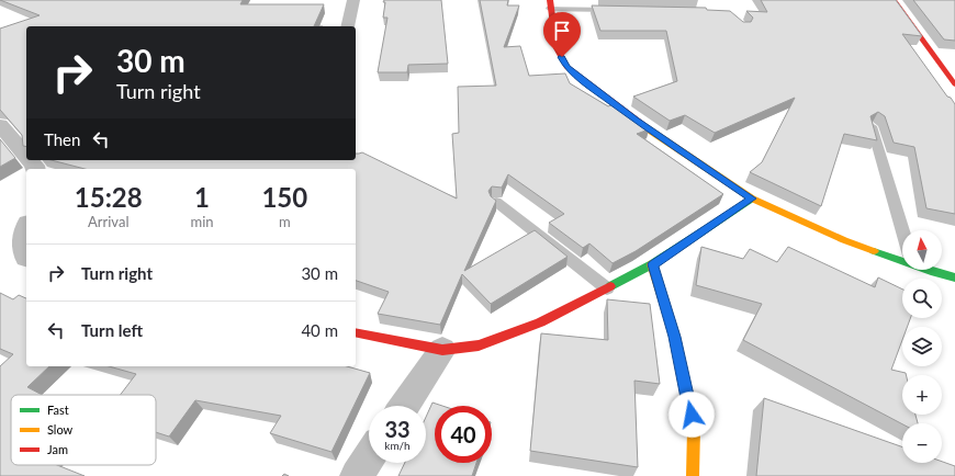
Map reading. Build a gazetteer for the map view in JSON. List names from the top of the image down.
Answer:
{
  "legend": ["Fast", "Slow", "Jam"],
  "north": "top",
  "page": {
    "turn": ["30 m", "Turn right"],
    "then": "Then",
    "eta": [
      "15:28",
      "Arrival",
      "1",
      "min",
      "150",
      "m"
    ],
    "map_buttons": ["+", "−"],
    "list": [
      {
        "name": "Turn right",
        "value": "30 m"
      },
      {
        "name": "Turn left",
        "value": "40 m"
      }
    ],
    "speed": "33 km/h",
    "limit": "40"
  }
}
